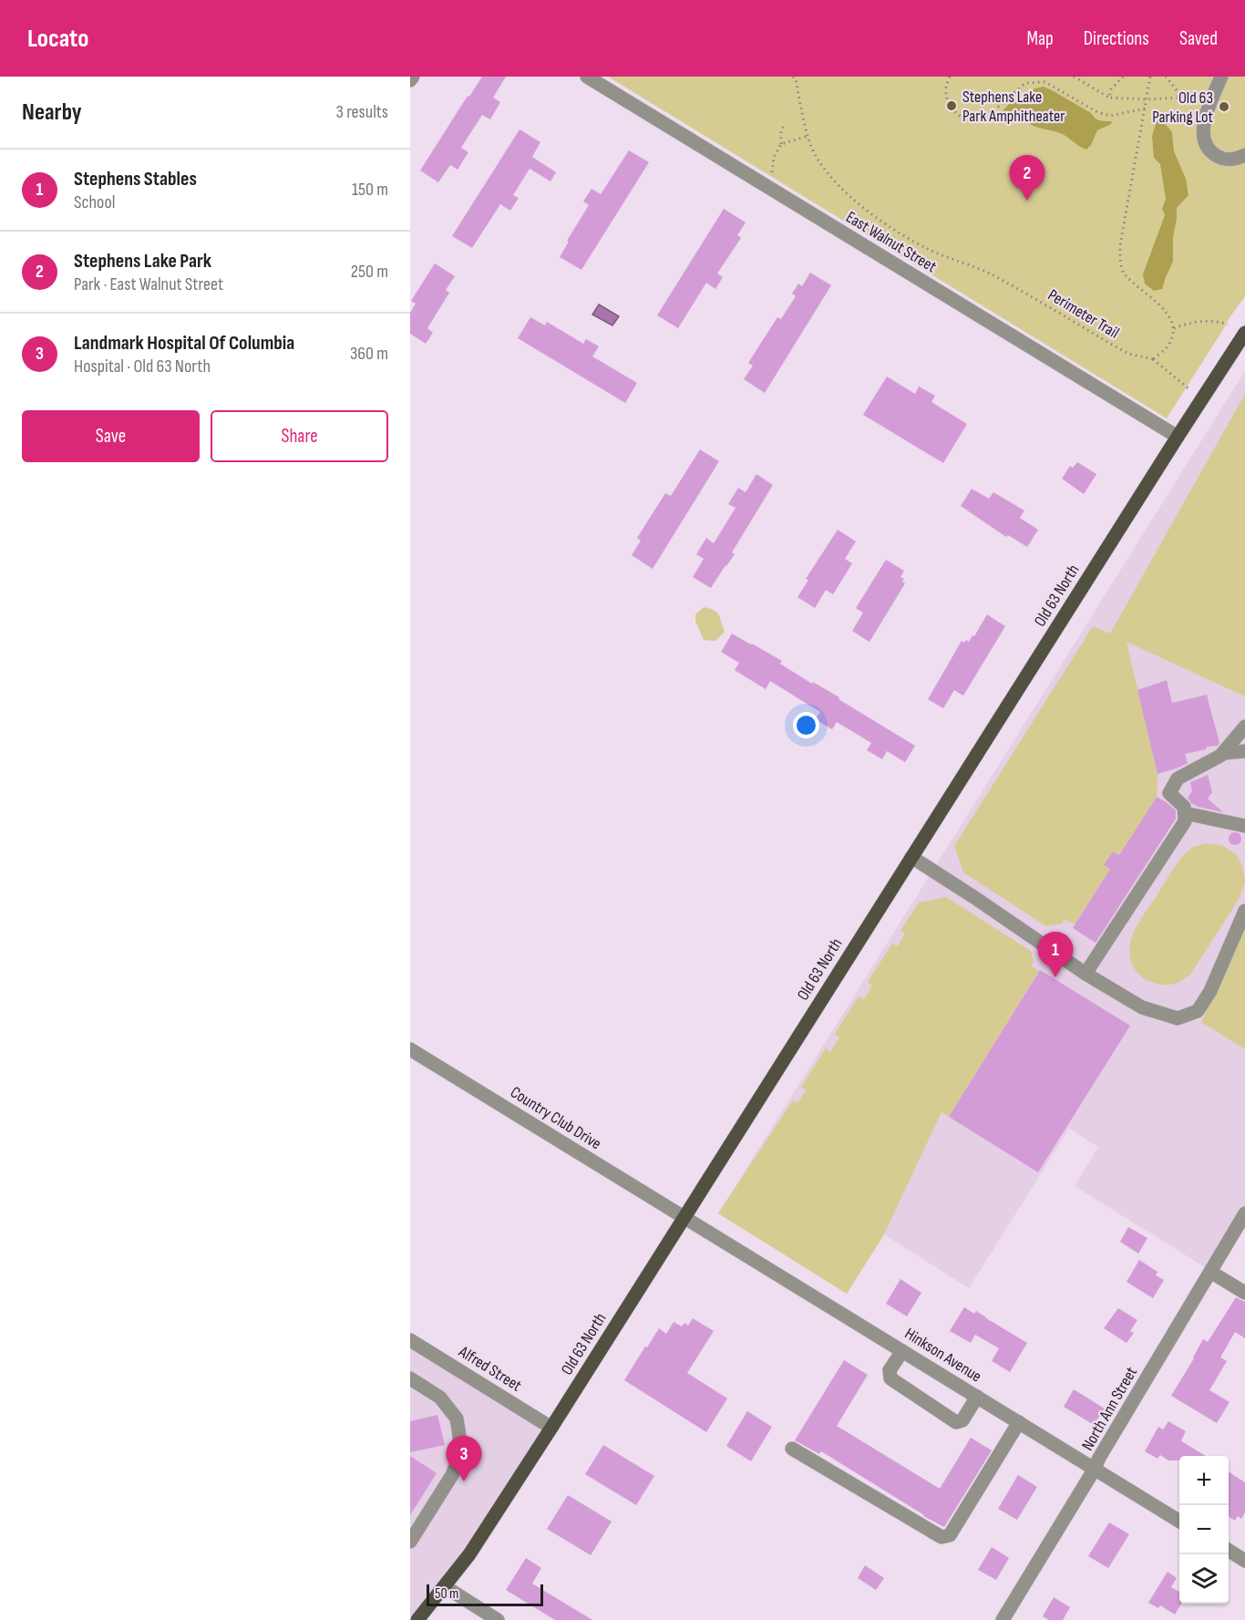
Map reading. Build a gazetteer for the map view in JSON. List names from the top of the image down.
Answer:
{
  "streets": {
    "main road": ["Old 63 North"],
    "street": [
      "East Walnut Street",
      "Country Club Drive",
      "Hinkson Avenue",
      "Alfred Street",
      "North Ann Street"
    ],
    "path": ["Perimeter Trail"]
  },
  "crossings": [
    ["East Walnut Street", "Old 63 North"],
    ["Old 63 North", "Country Club Drive"],
    ["Old 63 North", "Hinkson Avenue"],
    ["Old 63 North", "Alfred Street"],
    ["Country Club Drive", "Hinkson Avenue"],
    ["Hinkson Avenue", "North Ann Street"]
  ],
  "places": ["Stephens Lake Park Amphitheater", "Old 63 Parking Lot"],
  "scale_bar": "50 m",
  "page": {
    "header": "Locato",
    "nav": ["Map", "Directions", "Saved"],
    "heading": ["Nearby", "3 results"],
    "list": [
      {
        "mark": "1",
        "name": "Stephens Stables",
        "note": "School",
        "value": "150 m"
      },
      {
        "mark": "2",
        "name": "Stephens Lake Park",
        "note": "Park · East Walnut Street",
        "value": "250 m"
      },
      {
        "mark": "3",
        "name": "Landmark Hospital Of Columbia",
        "note": "Hospital · Old 63 North",
        "value": "360 m"
      }
    ],
    "pins": ["2", "1", "3"],
    "buttons": ["Save", "Share"],
    "map_buttons": ["+", "−"],
    "scale": "50 m"
  }
}
